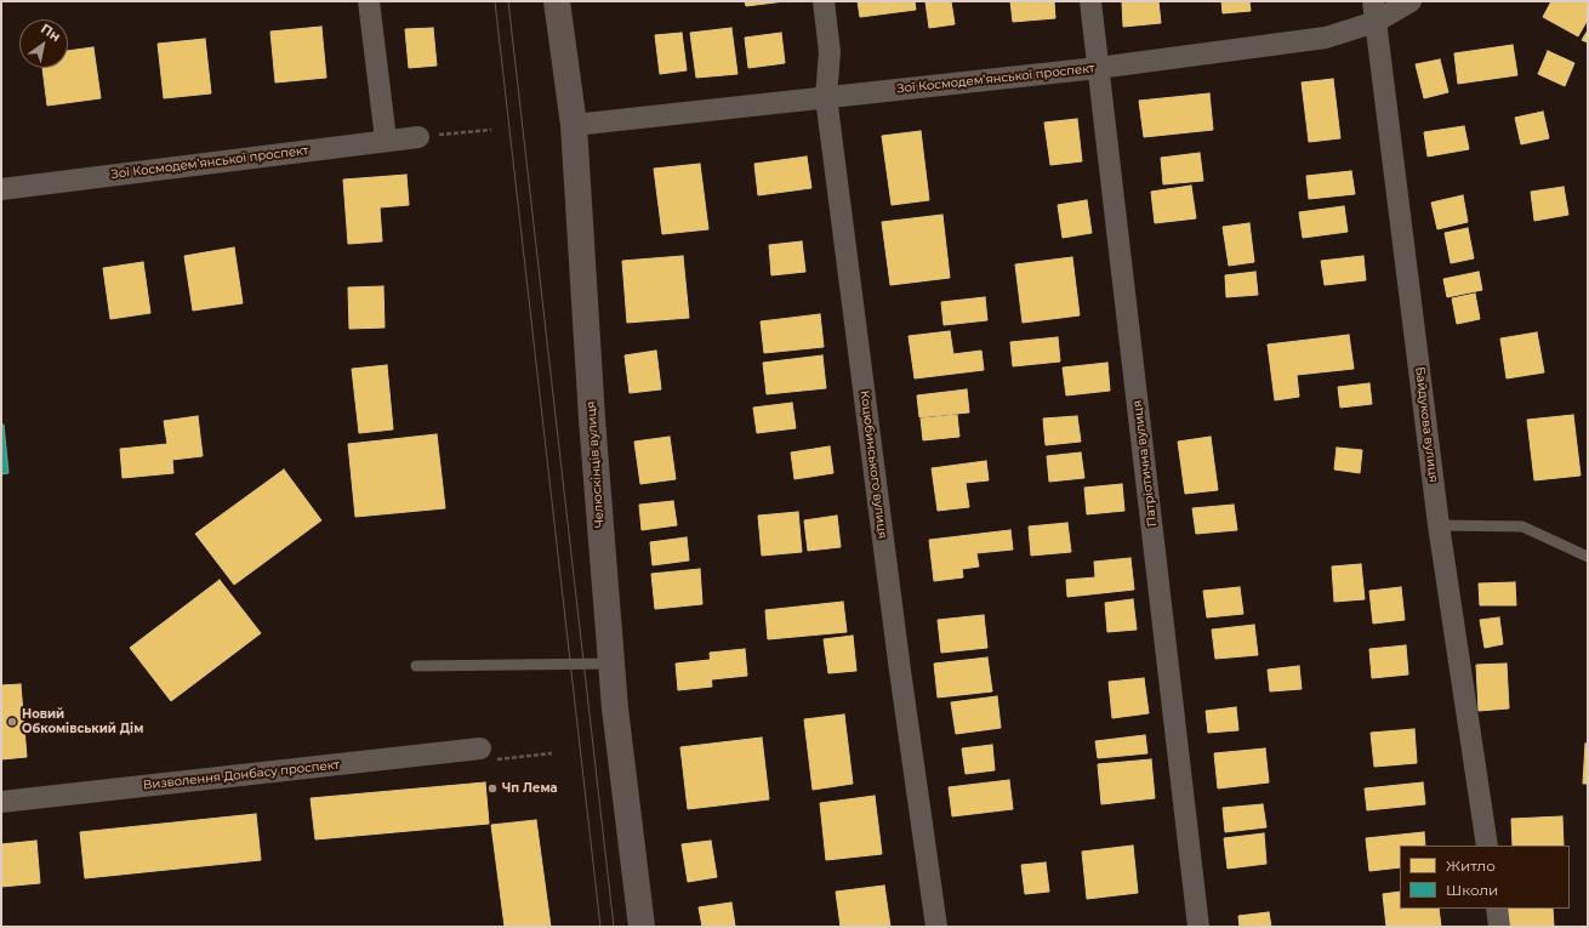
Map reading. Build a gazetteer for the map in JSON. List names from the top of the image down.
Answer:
{
  "streets": {
    "main road": ["Челюскінців вулиця"],
    "street": [
      "Зої Космодем’янської проспект",
      "Байдукова вулиця",
      "Патріотична вулиця",
      "Коцюбинського вулиця",
      "Визволення Донбасу проспект"
    ]
  },
  "crossings": [
    ["Зої Космодем’янської проспект", "Байдукова вулиця"],
    ["Зої Космодем’янської проспект", "Патріотична вулиця"],
    ["Зої Космодем’янської проспект", "Челюскінців вулиця"],
    ["Зої Космодем’янської проспект", "Коцюбинського вулиця"]
  ],
  "places": ["Новий Обкомівський Дім", "Чп Лема"],
  "legend": ["Житло", "Школи"],
  "north": "top right"
}
